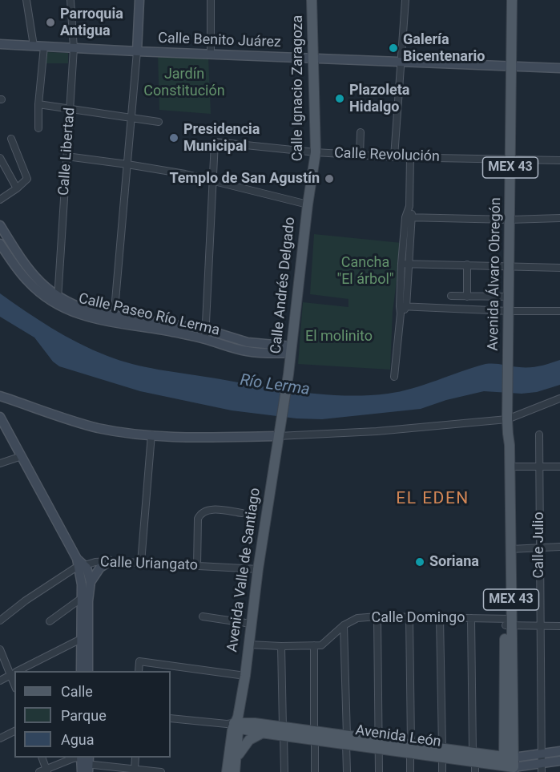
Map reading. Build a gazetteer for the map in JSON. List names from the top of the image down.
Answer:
{
  "streets": {
    "main road": [
      "Calle Ignacio Zaragoza",
      "MEX 43",
      "Avenida Álvaro Obregón",
      "Calle Andrés Delgado",
      "Avenida Valle de Santiago",
      "Avenida León"
    ],
    "street": [
      "Calle Benito Juárez",
      "Calle Libertad",
      "Calle Revolución",
      "Calle Paseo Río Lerma",
      "Calle Julio",
      "Calle Uriangato",
      "Calle Domingo"
    ]
  },
  "crossings": [
    ["Calle Benito Juárez", "Calle Ignacio Zaragoza"],
    ["Calle Benito Juárez", "Calle Libertad"],
    ["Calle Benito Juárez", "Avenida Álvaro Obregón"],
    ["Calle Ignacio Zaragoza", "Calle Revolución"],
    ["Calle Ignacio Zaragoza", "Calle Andrés Delgado"],
    ["Calle Libertad", "Calle Paseo Río Lerma"],
    ["Calle Revolución", "Avenida Álvaro Obregón"],
    ["Avenida Álvaro Obregón", "Calle Domingo"],
    ["Avenida Álvaro Obregón", "Avenida León"],
    ["Calle Andrés Delgado", "Calle Paseo Río Lerma"],
    ["Calle Andrés Delgado", "Avenida Valle de Santiago"],
    ["Calle Julio", "Calle Domingo"],
    ["Calle Julio", "Avenida León"],
    ["Calle Uriangato", "Avenida Valle de Santiago"],
    ["Avenida Valle de Santiago", "Calle Domingo"],
    ["Avenida Valle de Santiago", "Avenida León"]
  ],
  "districts": ["EL EDEN"],
  "water": ["Río Lerma"],
  "parks": ["Jardín Constitución", "Cancha \"El árbol\"", "El molinito"],
  "places": [
    "Parroquia Antigua",
    "Galería Bicentenario",
    "Plazoleta Hidalgo",
    "Presidencia Municipal",
    "Templo de San Agustín",
    "Soriana"
  ],
  "legend": ["Calle", "Parque", "Agua"]
}
